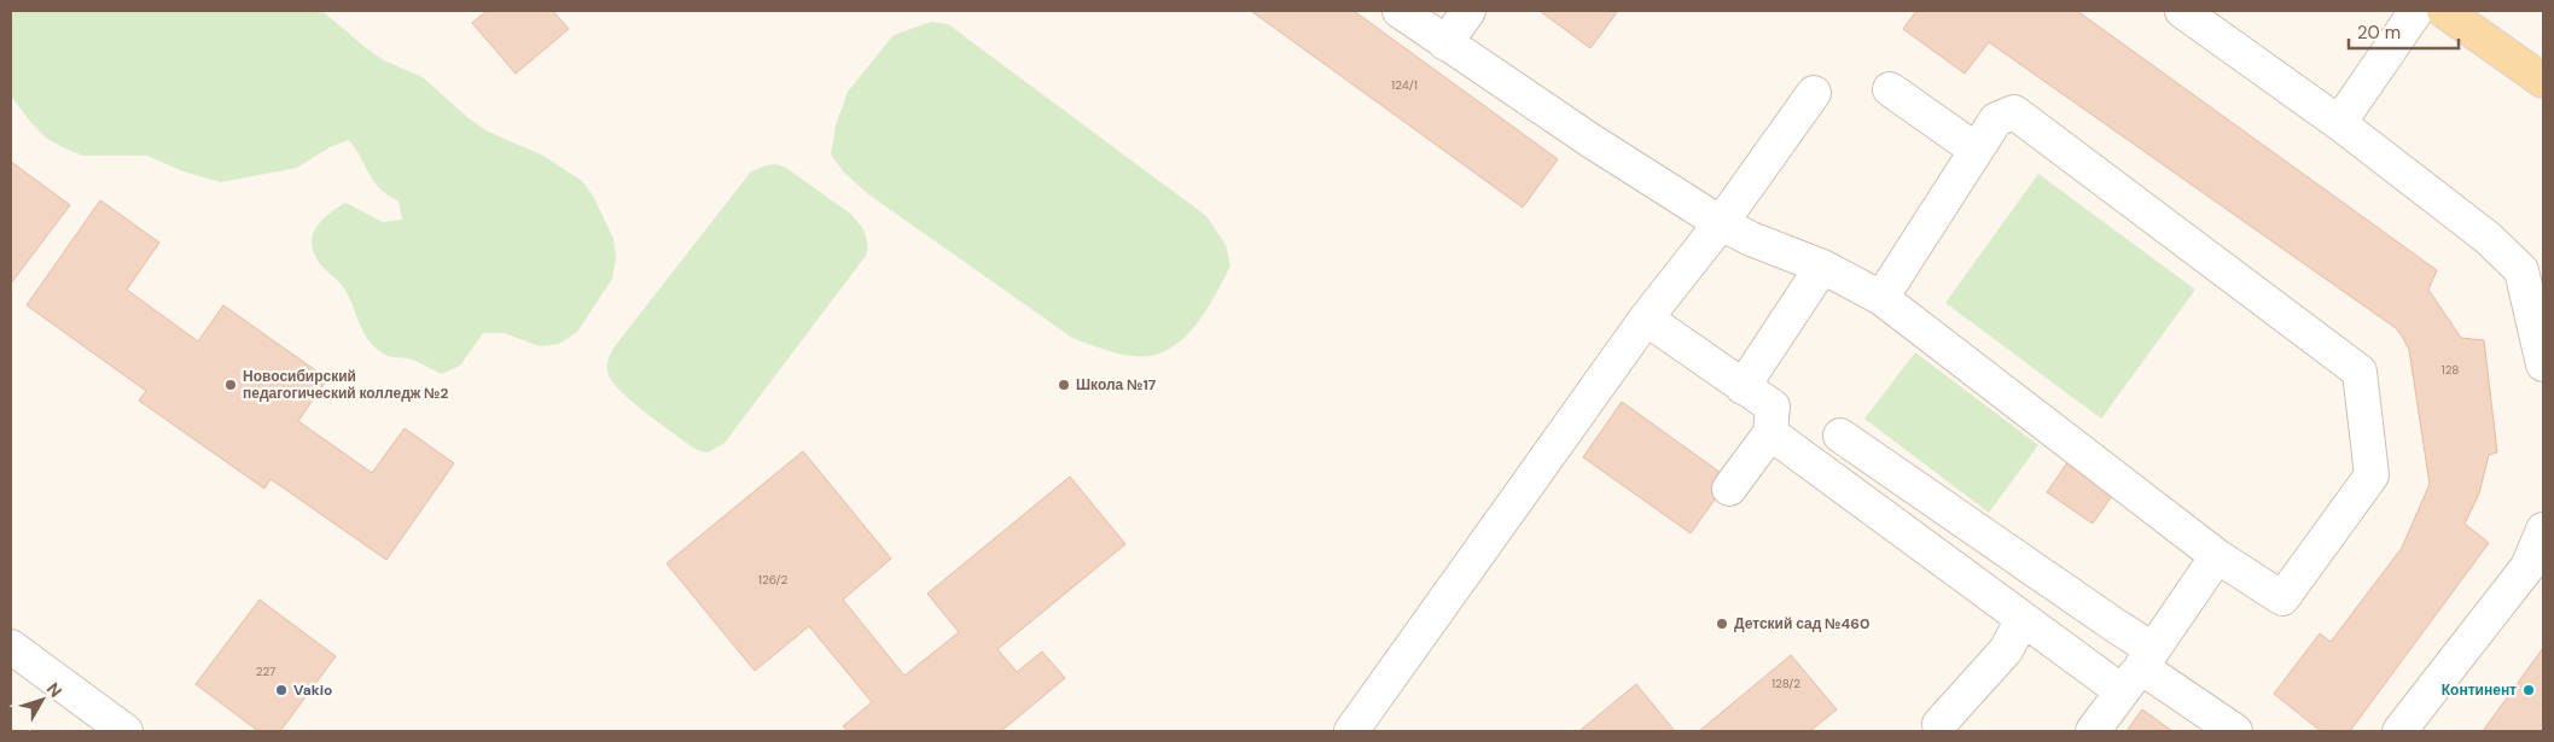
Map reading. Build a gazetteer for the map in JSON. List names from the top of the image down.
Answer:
{
  "places": [
    "Новосибирский педагогический колледж №2",
    "Школа №17",
    "Детский сад №460",
    "Vakio",
    "Континент"
  ],
  "house_numbers": [
    "124/1",
    "128",
    "126/2",
    "227",
    "128/2"
  ],
  "scale_bar": "20 m",
  "north": "top right"
}
